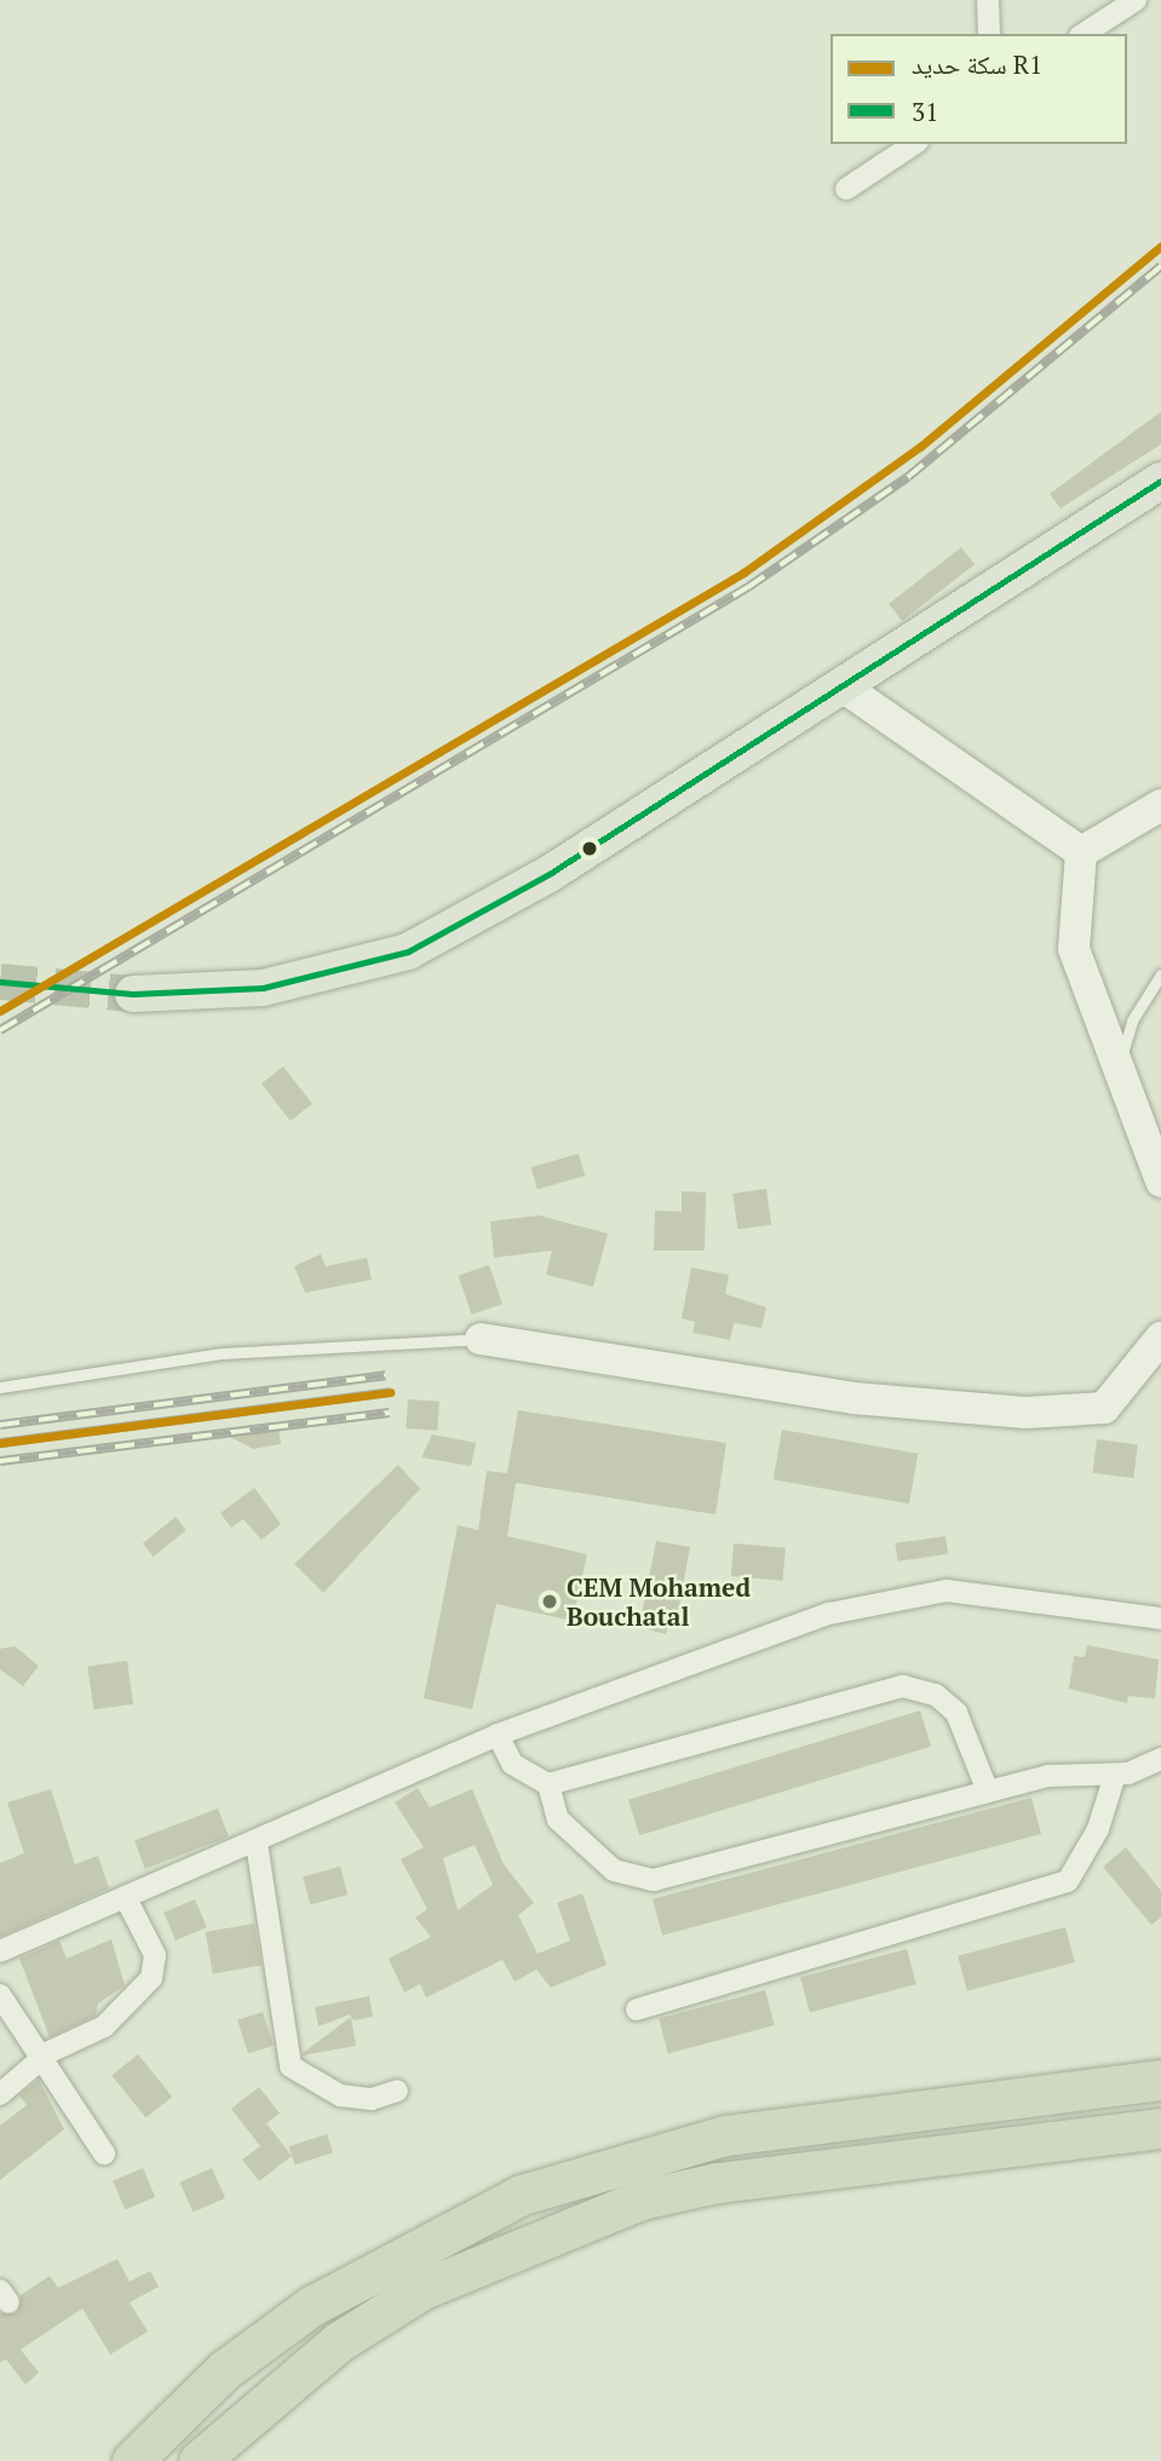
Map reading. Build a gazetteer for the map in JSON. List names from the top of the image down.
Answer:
{
  "places": ["CEM Mohamed Bouchatal"],
  "lines": ["rail line R1", "transit line 31"],
  "legend": ["سكة حديد R1", "31"]
}
